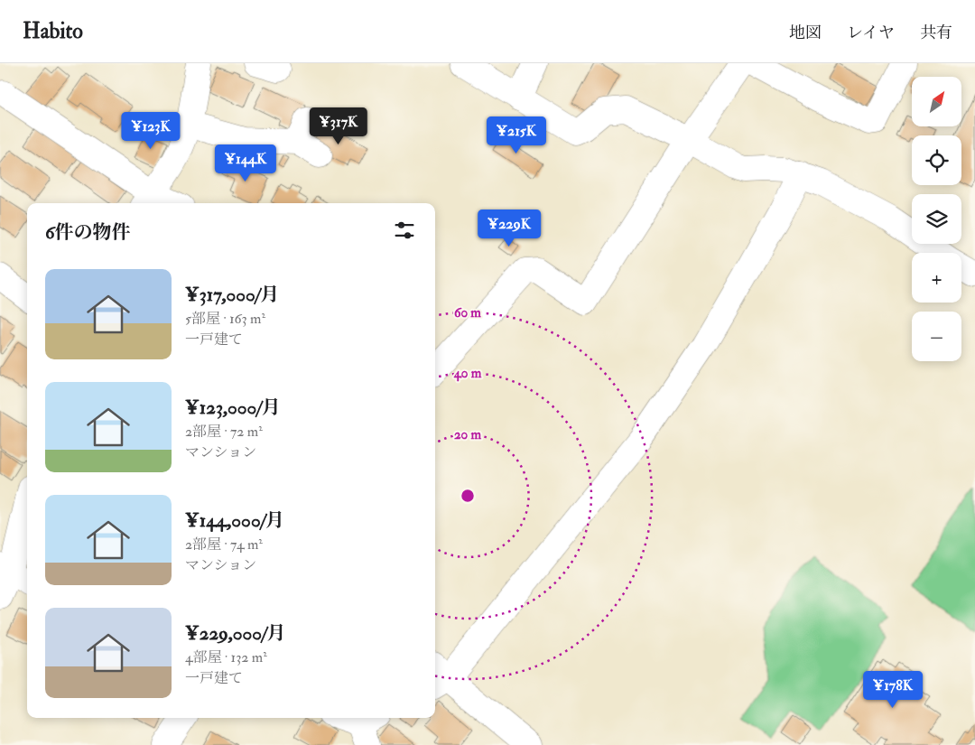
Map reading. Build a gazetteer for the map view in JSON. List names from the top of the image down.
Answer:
{
  "north": "top right",
  "page": {
    "header": "Habito",
    "nav": ["地図", "レイヤ", "共有"],
    "map_buttons": ["+", "−"],
    "price": [
      "¥317K",
      "¥123K",
      "¥215K",
      "¥144K",
      "¥229K",
      "¥178K"
    ],
    "heading": "6件の物件",
    "list": [
      {
        "name": "¥317,000/月",
        "note": "5部屋 · 163 m² · 一戸建て"
      },
      {
        "name": "¥123,000/月",
        "note": "2部屋 · 72 m² · マンション"
      },
      {
        "name": "¥144,000/月",
        "note": "2部屋 · 74 m² · マンション"
      },
      {
        "name": "¥229,000/月",
        "note": "4部屋 · 132 m² · 一戸建て"
      }
    ]
  },
  "rings": ["60 m", "40 m", "20 m"]
}
